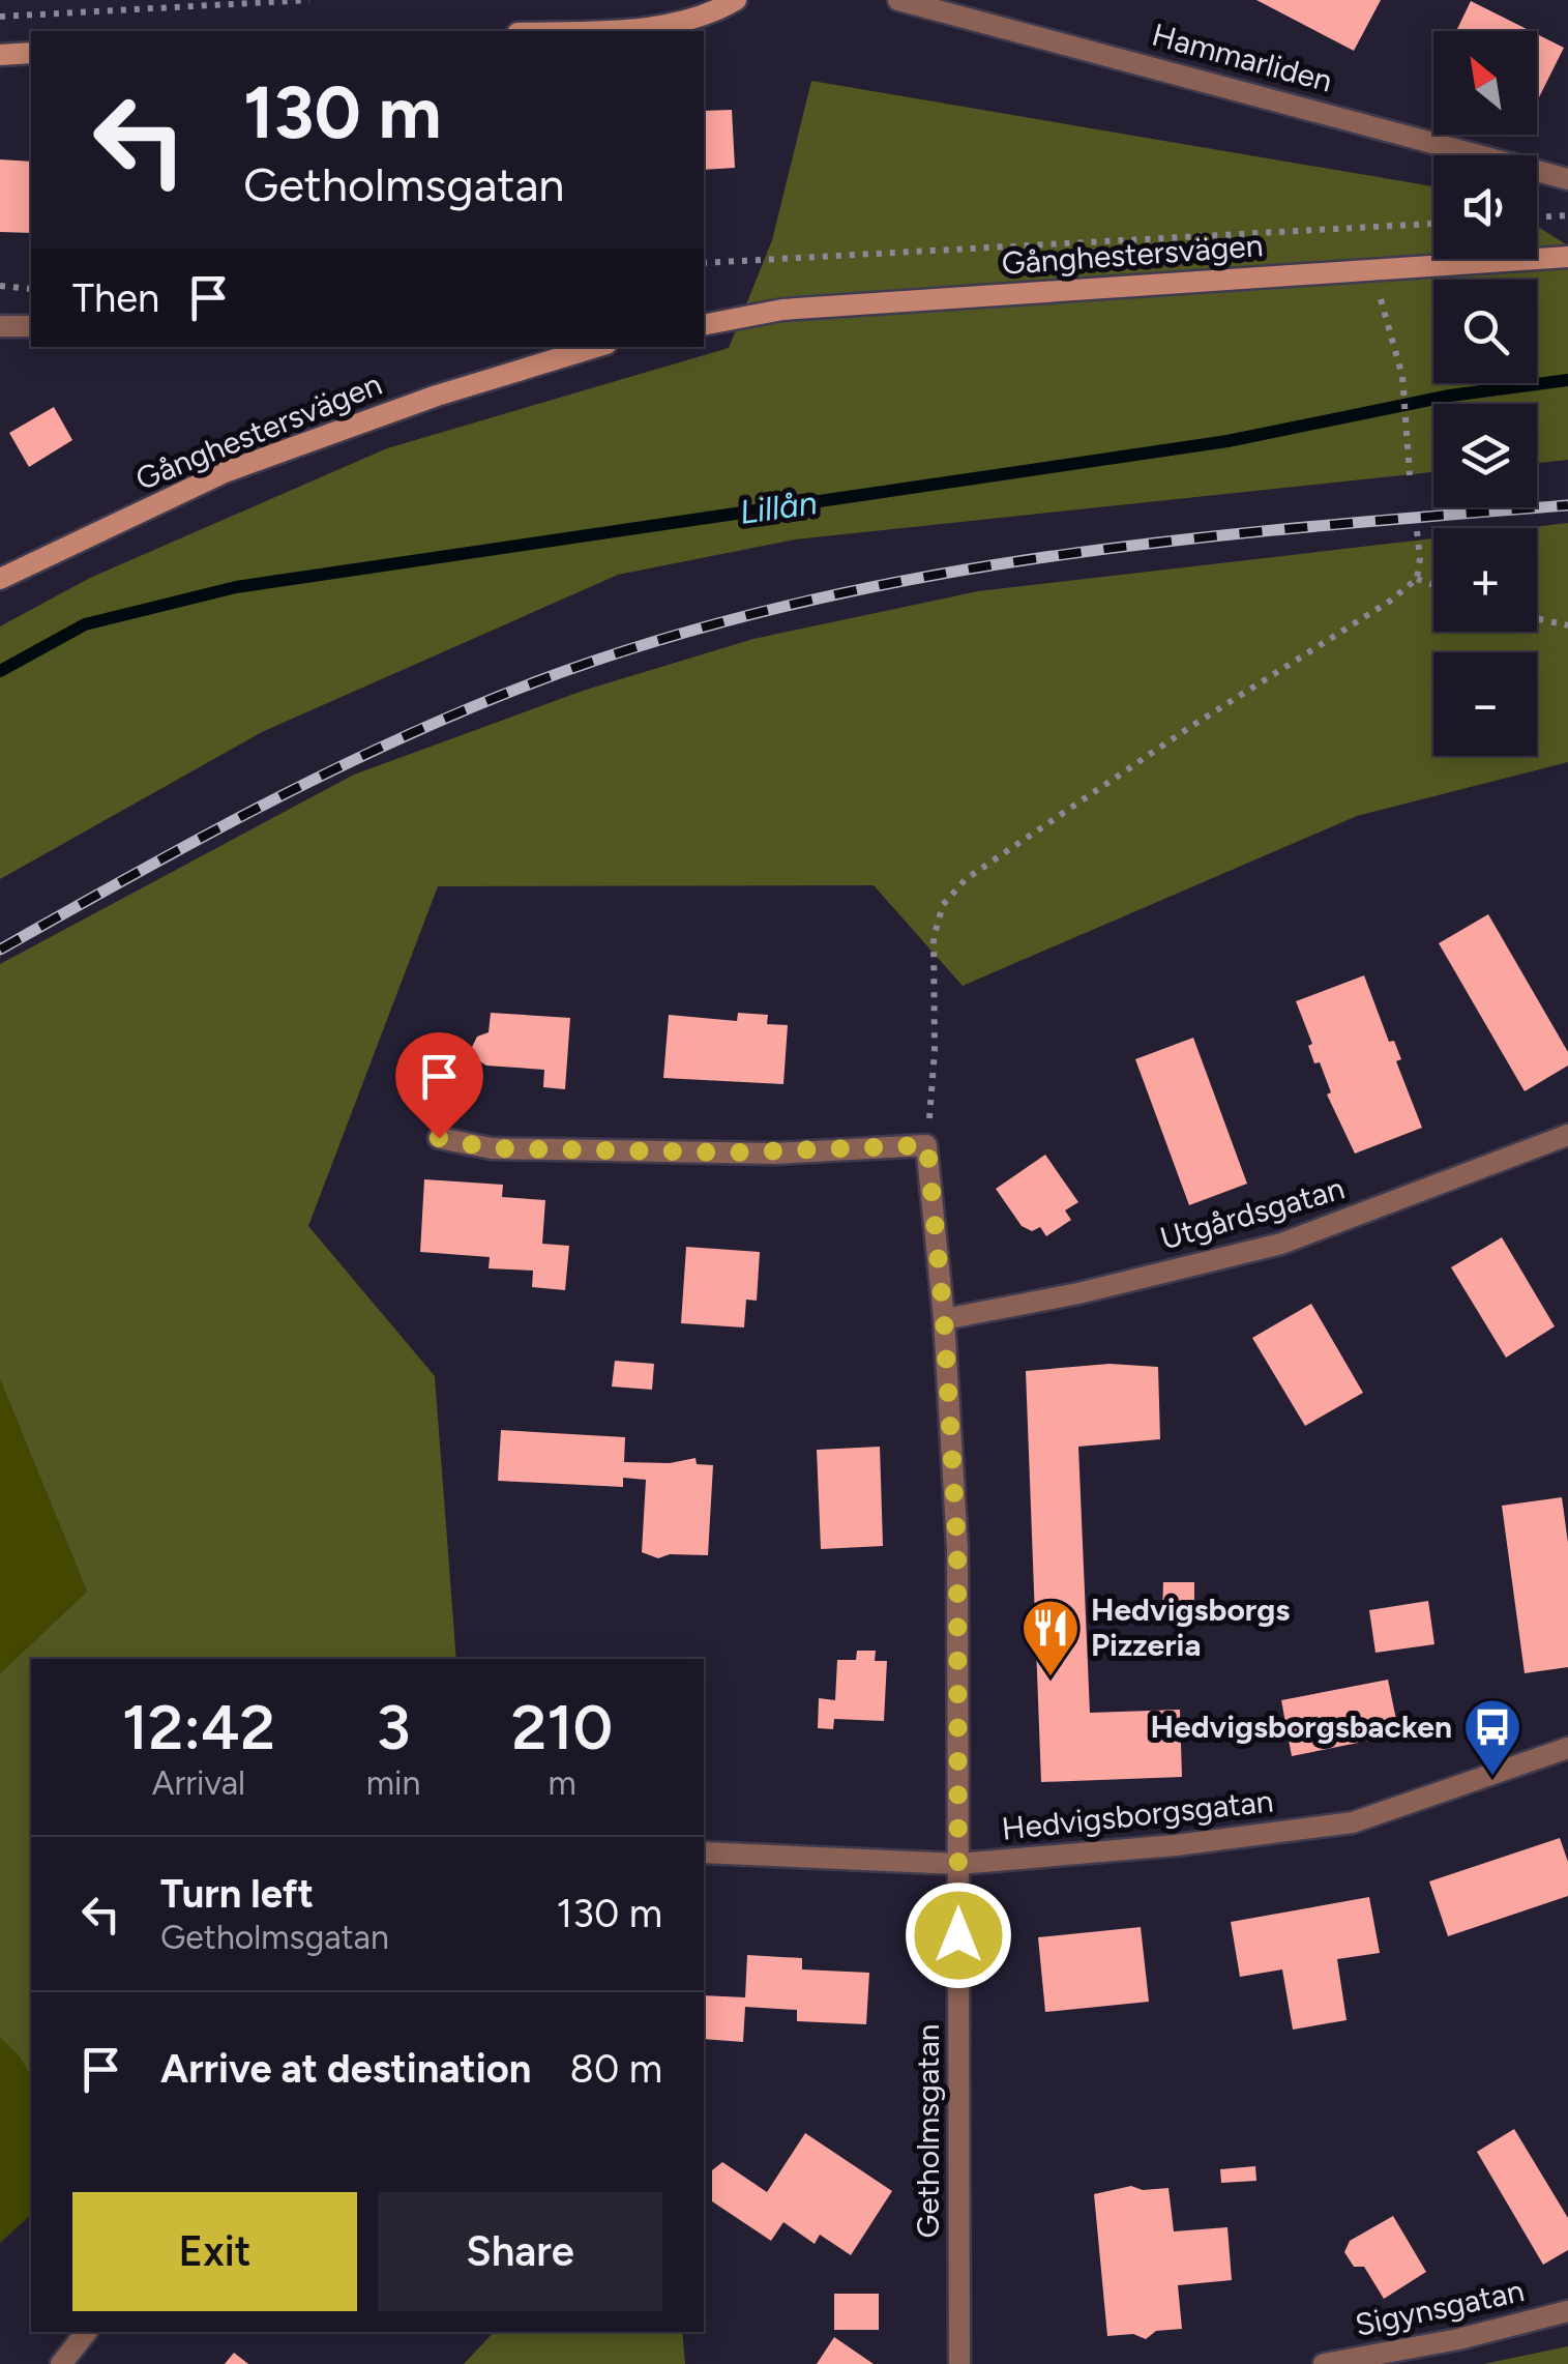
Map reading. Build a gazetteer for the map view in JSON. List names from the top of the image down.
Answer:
{
  "streets": {
    "street": [
      "Hammarliden",
      "Gånghestersvägen",
      "Utgårdsgatan",
      "Hedvigsborgsgatan",
      "Getholmsgatan",
      "Sigynsgatan"
    ]
  },
  "crossings": [
    ["Utgårdsgatan", "Getholmsgatan"],
    ["Hedvigsborgsgatan", "Getholmsgatan"]
  ],
  "water": ["Lillån"],
  "places": {
    "restaurant": ["Hedvigsborgs Pizzeria"],
    "bus stop": ["Hedvigsborgsbacken"]
  },
  "north": "top left",
  "page": {
    "map_buttons": ["+", "−"],
    "turn": ["130 m", "Getholmsgatan"],
    "then": "Then",
    "eta": [
      "12:42",
      "Arrival",
      "3",
      "min",
      "210",
      "m"
    ],
    "list": [
      {
        "name": "Turn left",
        "note": "Getholmsgatan",
        "value": "130 m"
      },
      {
        "name": "Arrive at destination",
        "value": "80 m"
      }
    ],
    "buttons": ["Exit", "Share"]
  }
}
